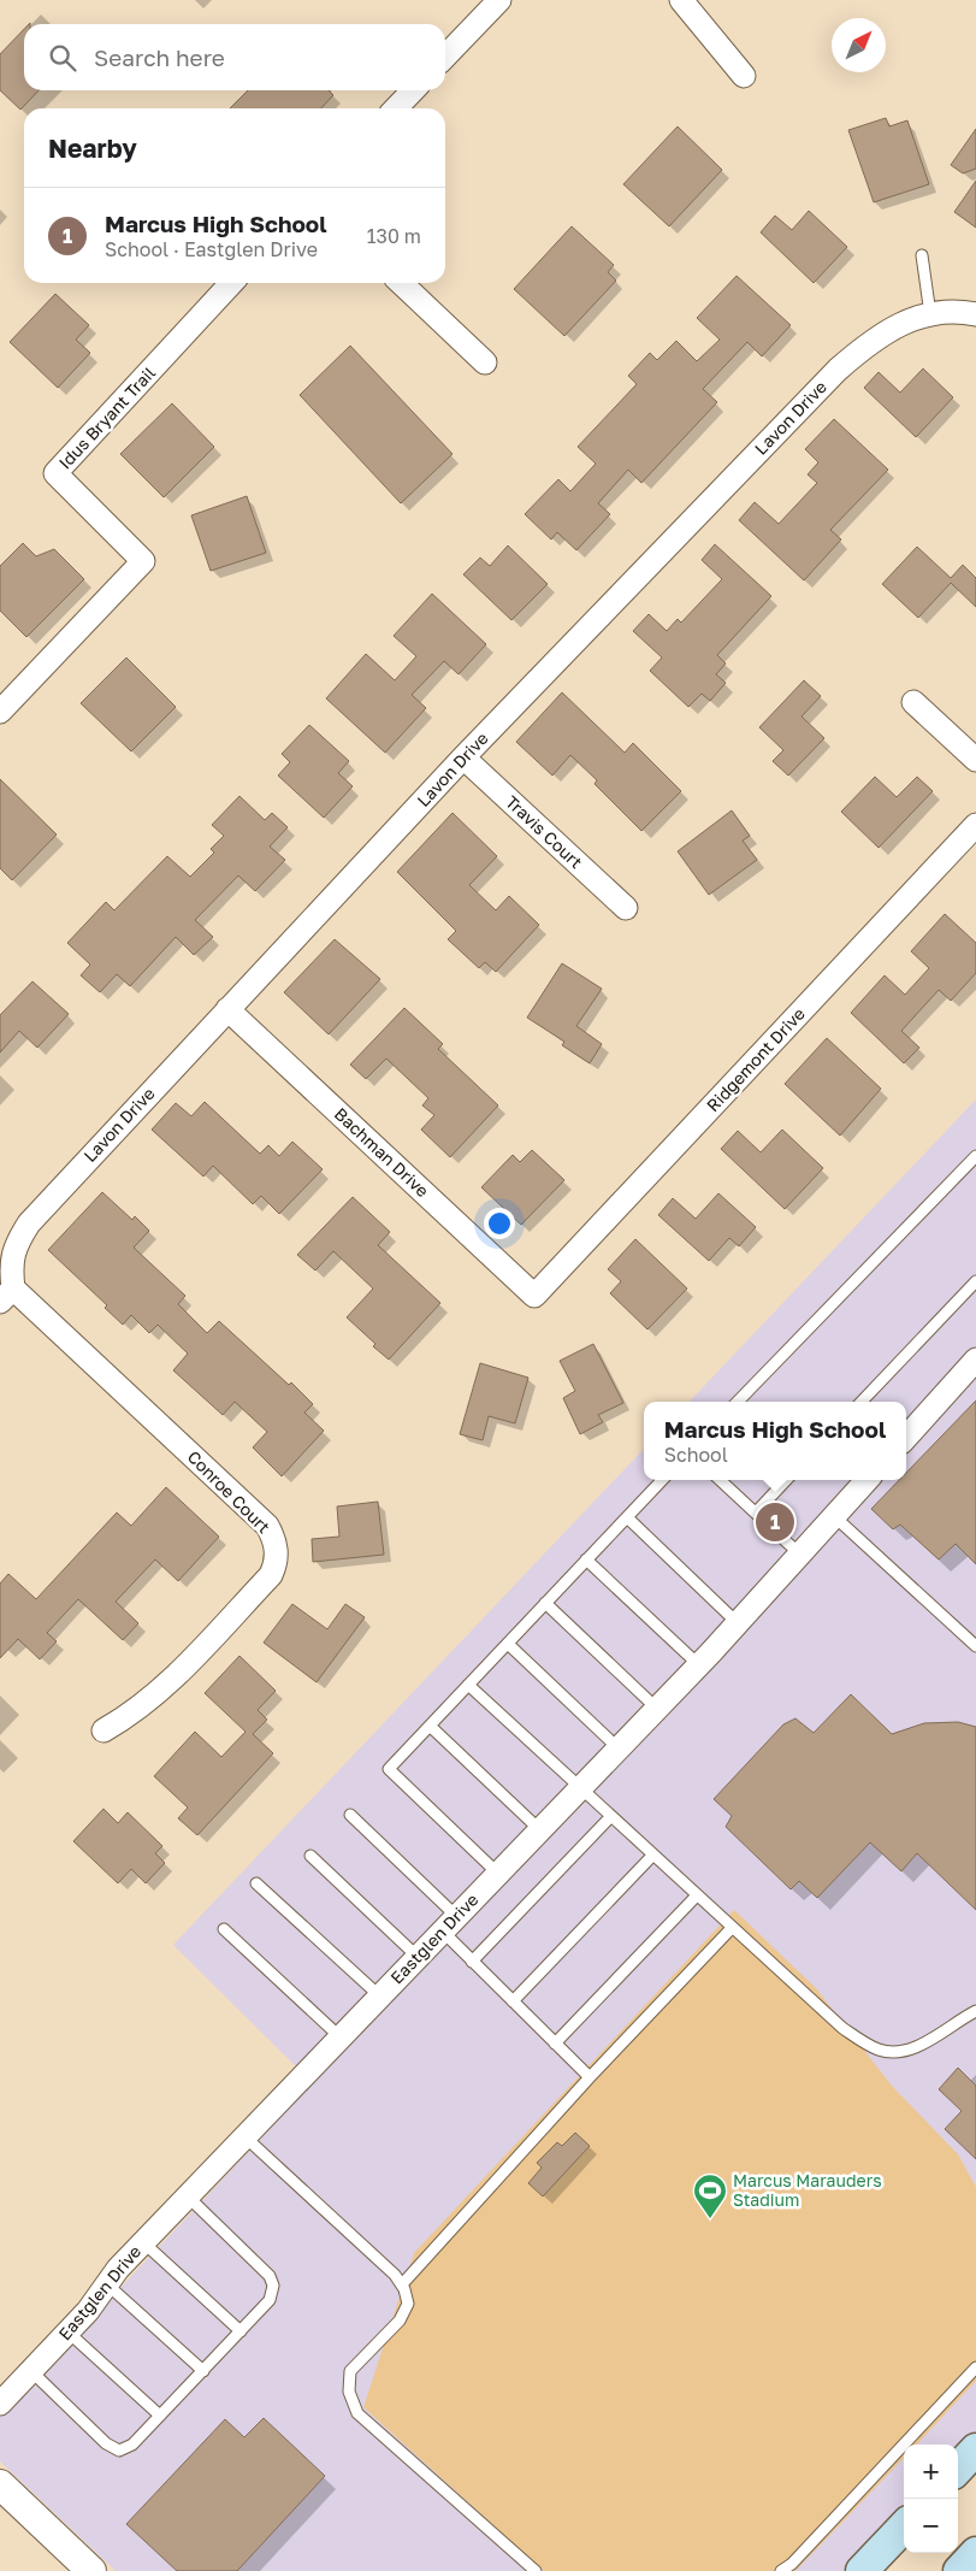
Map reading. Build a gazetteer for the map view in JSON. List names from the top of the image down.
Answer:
{
  "streets": {
    "street": [
      "Idus Bryant Trail",
      "Lavon Drive",
      "Travis Court",
      "Ridgemont Drive",
      "Bachman Drive",
      "Conroe Court",
      "Eastglen Drive"
    ]
  },
  "crossings": [
    ["Lavon Drive", "Travis Court"],
    ["Lavon Drive", "Bachman Drive"],
    ["Lavon Drive", "Conroe Court"],
    ["Ridgemont Drive", "Bachman Drive"]
  ],
  "places": {
    "sports": ["Marcus Marauders Stadium"]
  },
  "north": "top right",
  "page": {
    "search": "Search here",
    "heading": "Nearby",
    "list": [
      {
        "mark": "1",
        "name": "Marcus High School",
        "note": "School · Eastglen Drive",
        "value": "130 m"
      }
    ],
    "popup": ["Marcus High School", "School"],
    "pins": "1",
    "map_buttons": ["+", "−"]
  }
}
